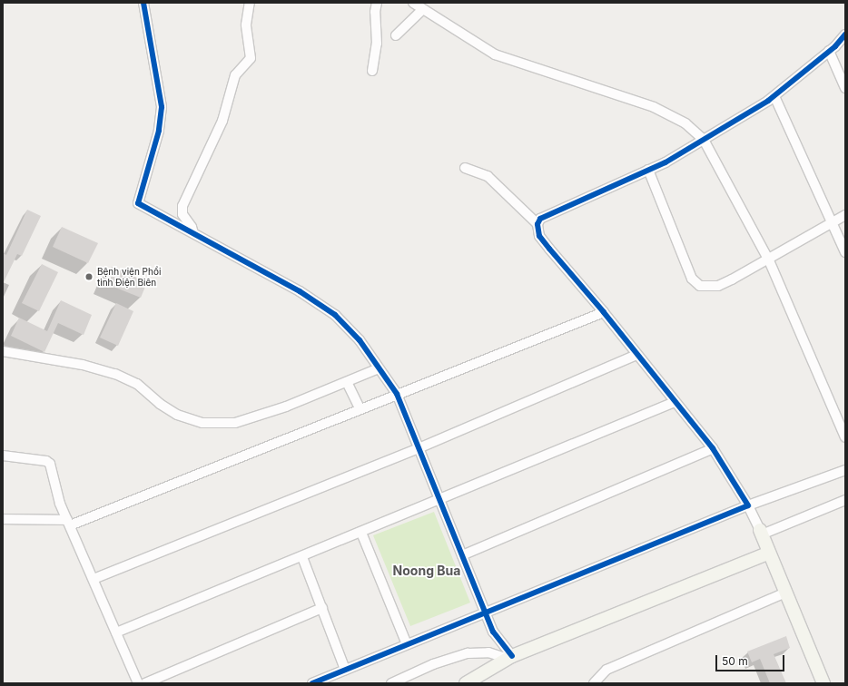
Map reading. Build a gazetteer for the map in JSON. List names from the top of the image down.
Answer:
{
  "districts": ["Noong Bua"],
  "places": ["Bệnh viện Phổi tỉnh Điện Biên"],
  "scale_bar": "50 m"
}
